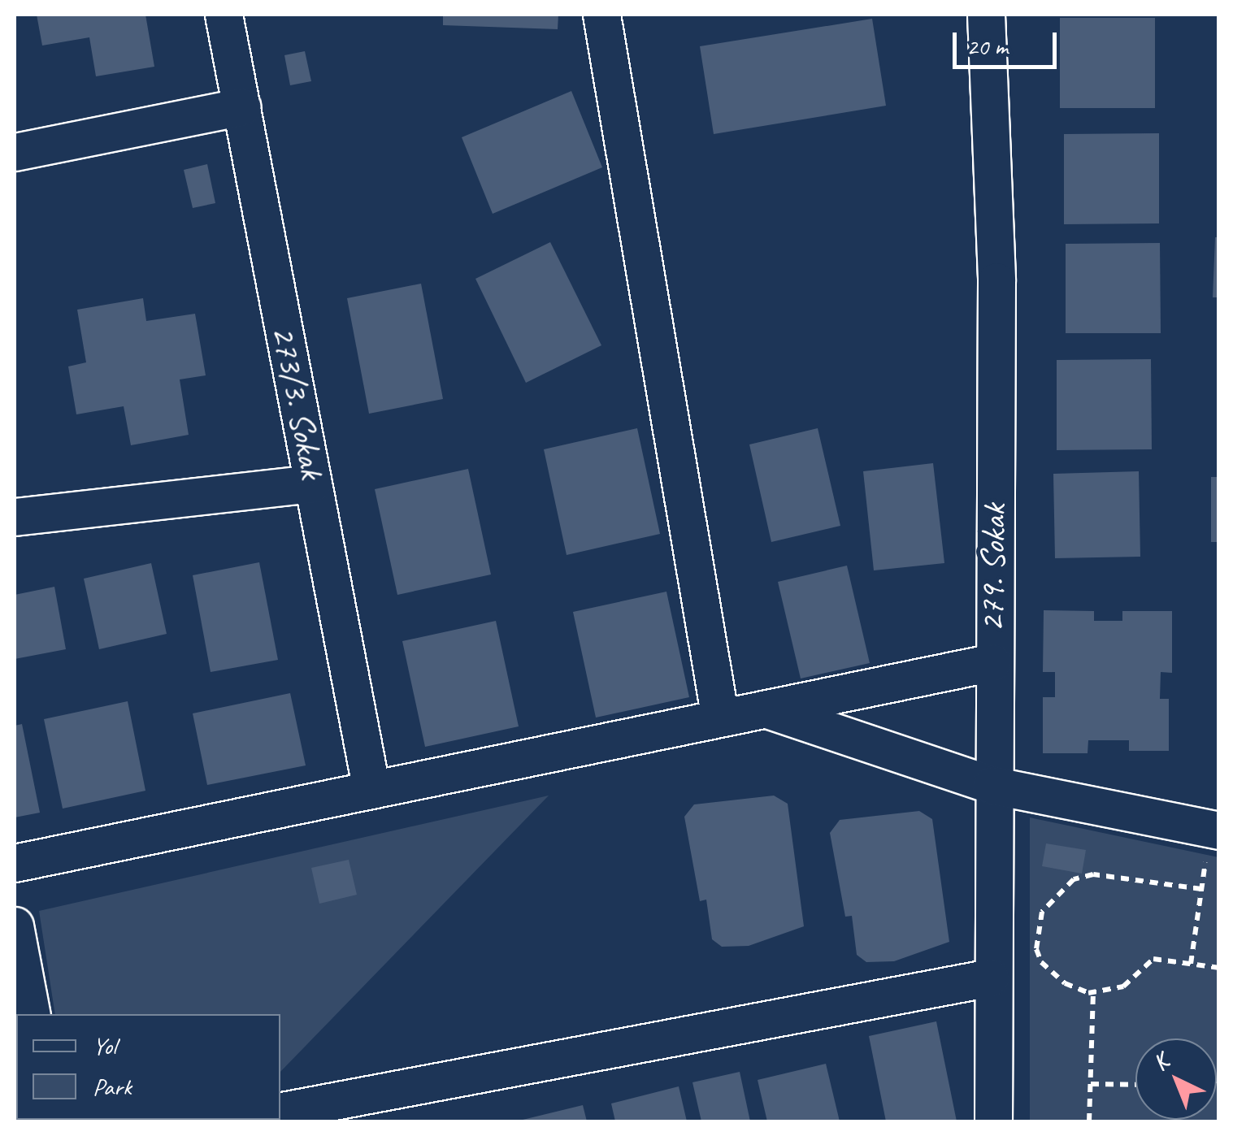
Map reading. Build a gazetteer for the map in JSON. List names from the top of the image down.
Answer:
{
  "streets": {
    "street": ["273/3. Sokak", "279. Sokak"]
  },
  "legend": ["Yol", "Park"],
  "scale_bar": "20 m",
  "north": "top left"
}
